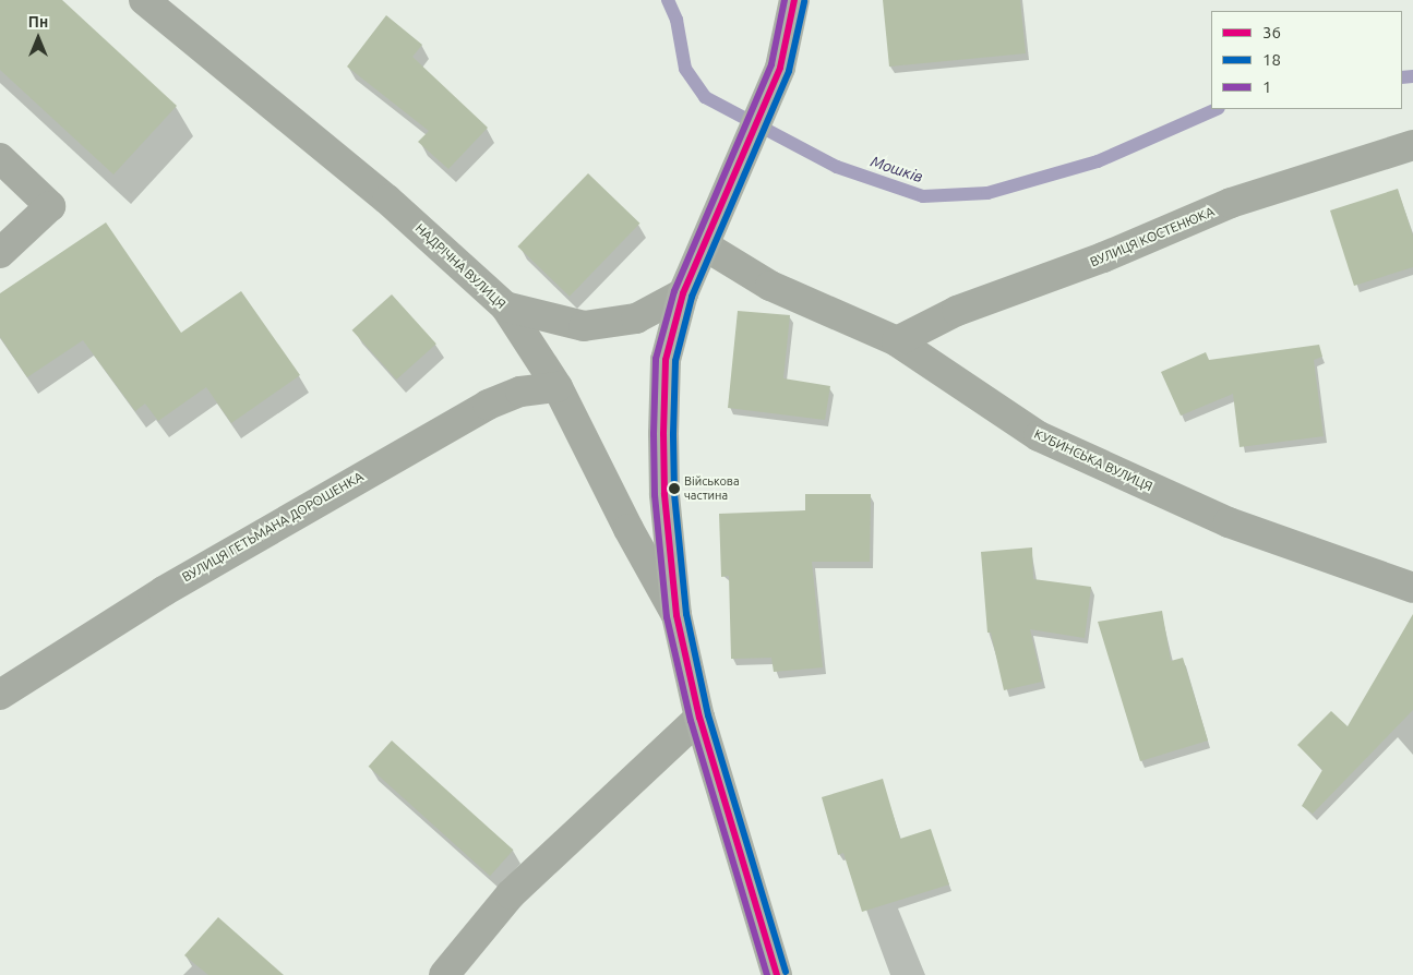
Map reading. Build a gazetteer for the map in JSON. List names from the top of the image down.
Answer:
{
  "streets": {
    "street": [
      "ВУЛИЦЯ КОСТЕНЮКА",
      "НАДРІЧНА ВУЛИЦЯ",
      "КУБИНСЬКА ВУЛИЦЯ",
      "ВУЛИЦЯ ГЕТЬМАНА ДОРОШЕНКА"
    ]
  },
  "crossings": [
    ["ВУЛИЦЯ КОСТЕНЮКА", "КУБИНСЬКА ВУЛИЦЯ"],
    ["НАДРІЧНА ВУЛИЦЯ", "ВУЛИЦЯ ГЕТЬМАНА ДОРОШЕНКА"]
  ],
  "water": ["Мошків"],
  "places": ["Військова частина"],
  "lines": ["transit line 36", "transit line 1", "transit line 18"],
  "legend": ["36", "18", "1"],
  "north": "top"
}
